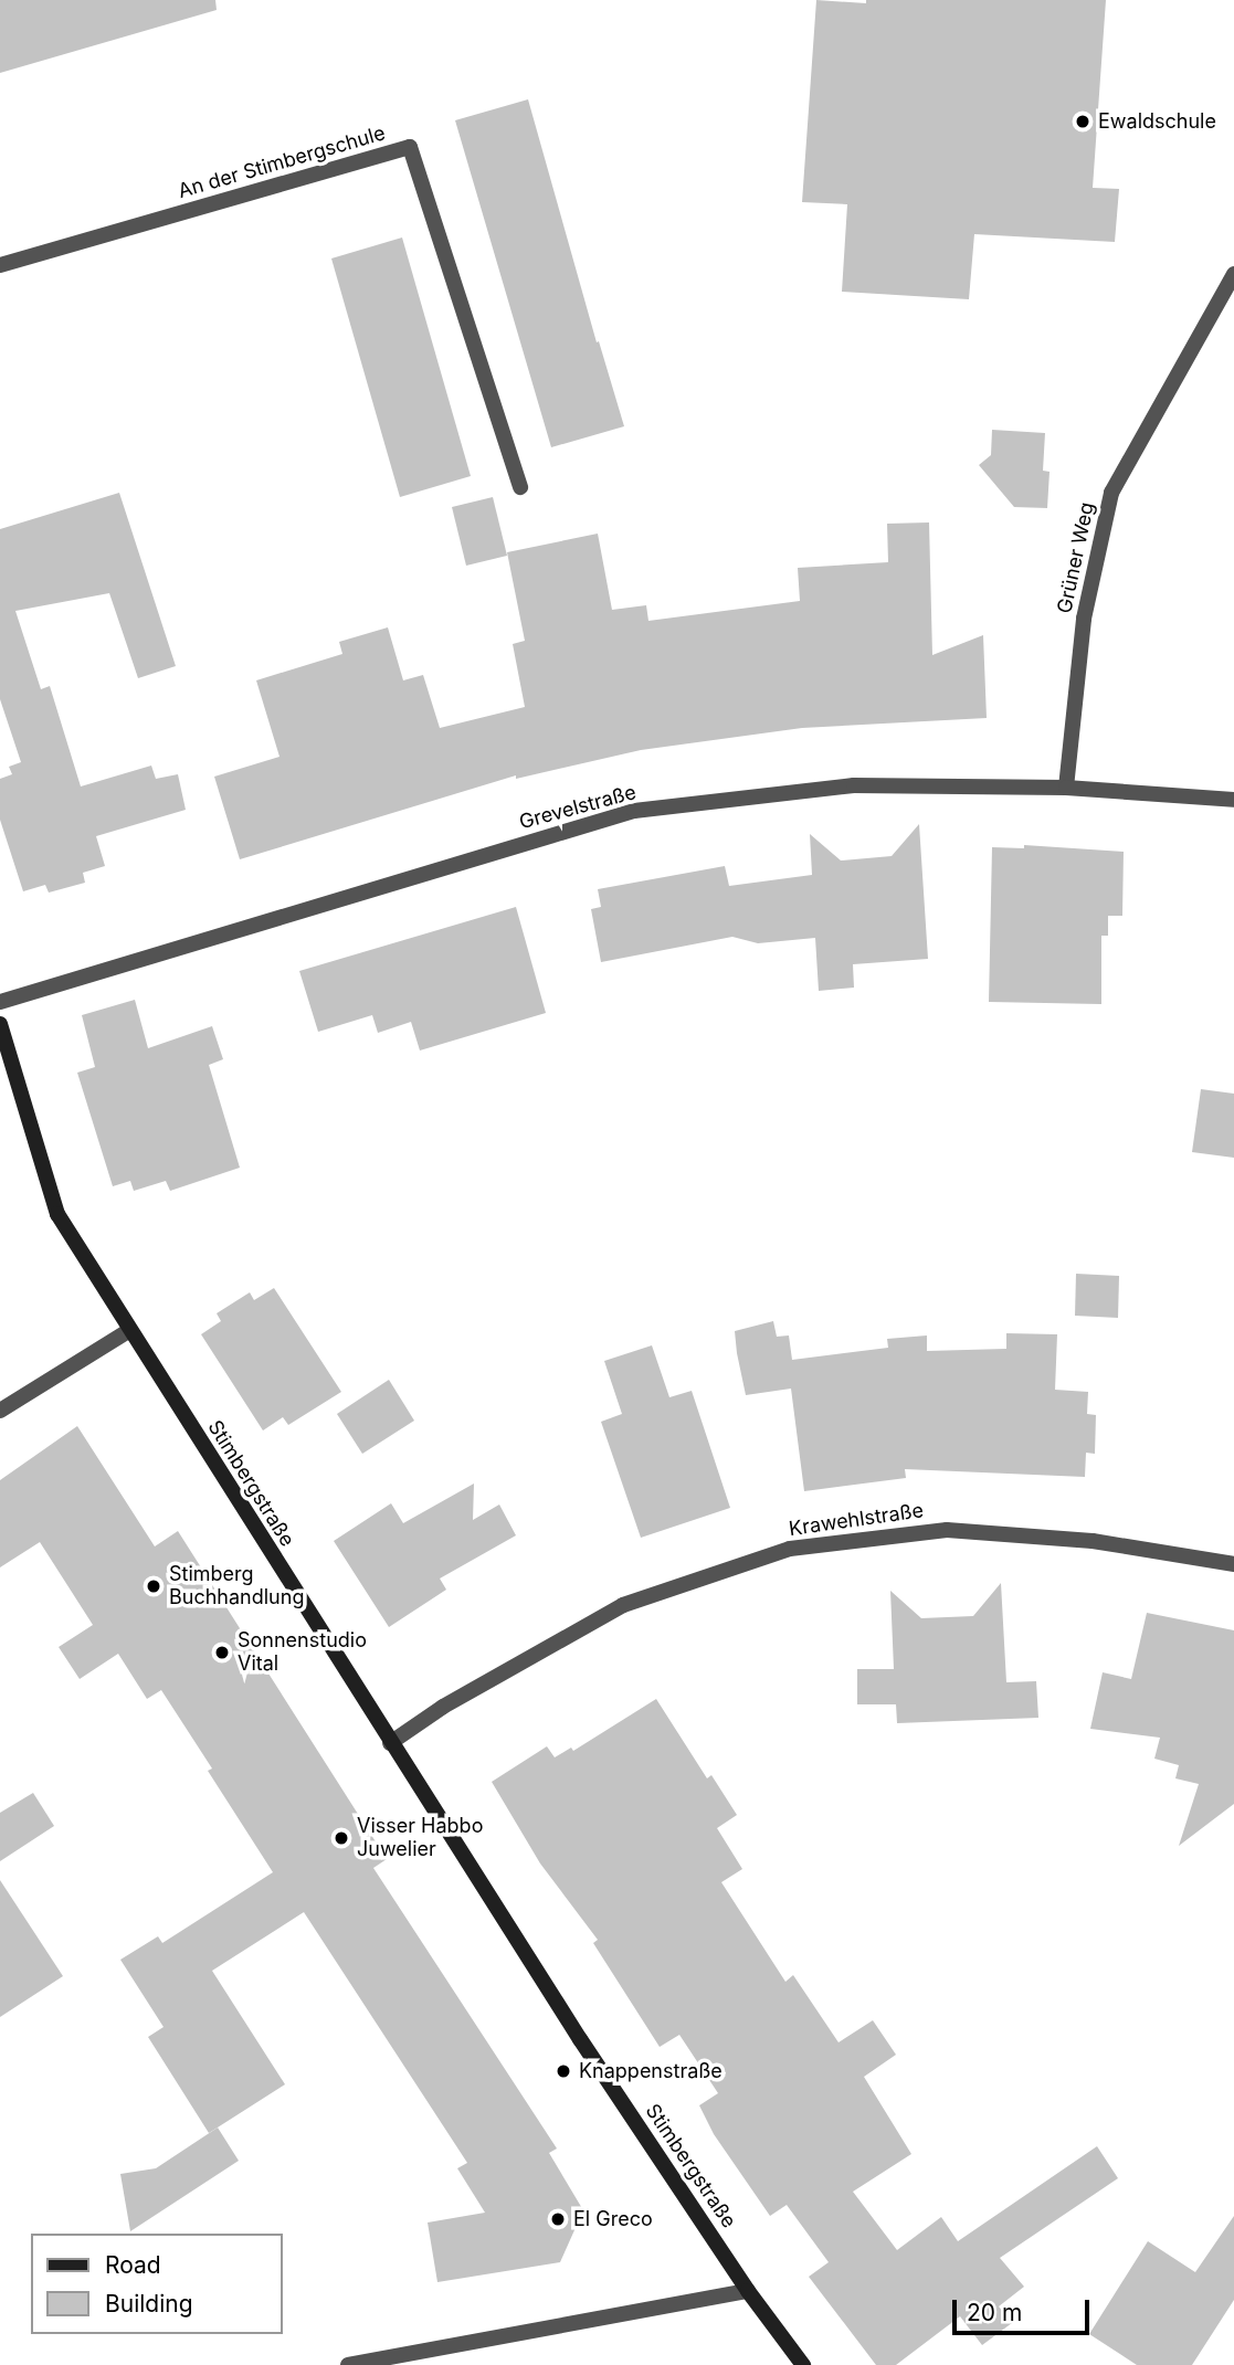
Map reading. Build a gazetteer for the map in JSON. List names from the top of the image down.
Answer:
{
  "streets": {
    "street": [
      "An der Stimbergschule",
      "Grüner Weg",
      "Grevelstraße",
      "Stimbergstraße",
      "Krawehlstraße"
    ]
  },
  "crossings": [
    ["Grüner Weg", "Grevelstraße"],
    ["Stimbergstraße", "Krawehlstraße"]
  ],
  "places": [
    "Ewaldschule",
    "Stimberg Buchhandlung",
    "Sonnenstudio Vital",
    "Visser Habbo Juwelier",
    "Knappenstraße",
    "El Greco"
  ],
  "legend": ["Road", "Building"],
  "scale_bar": "20 m"
}
